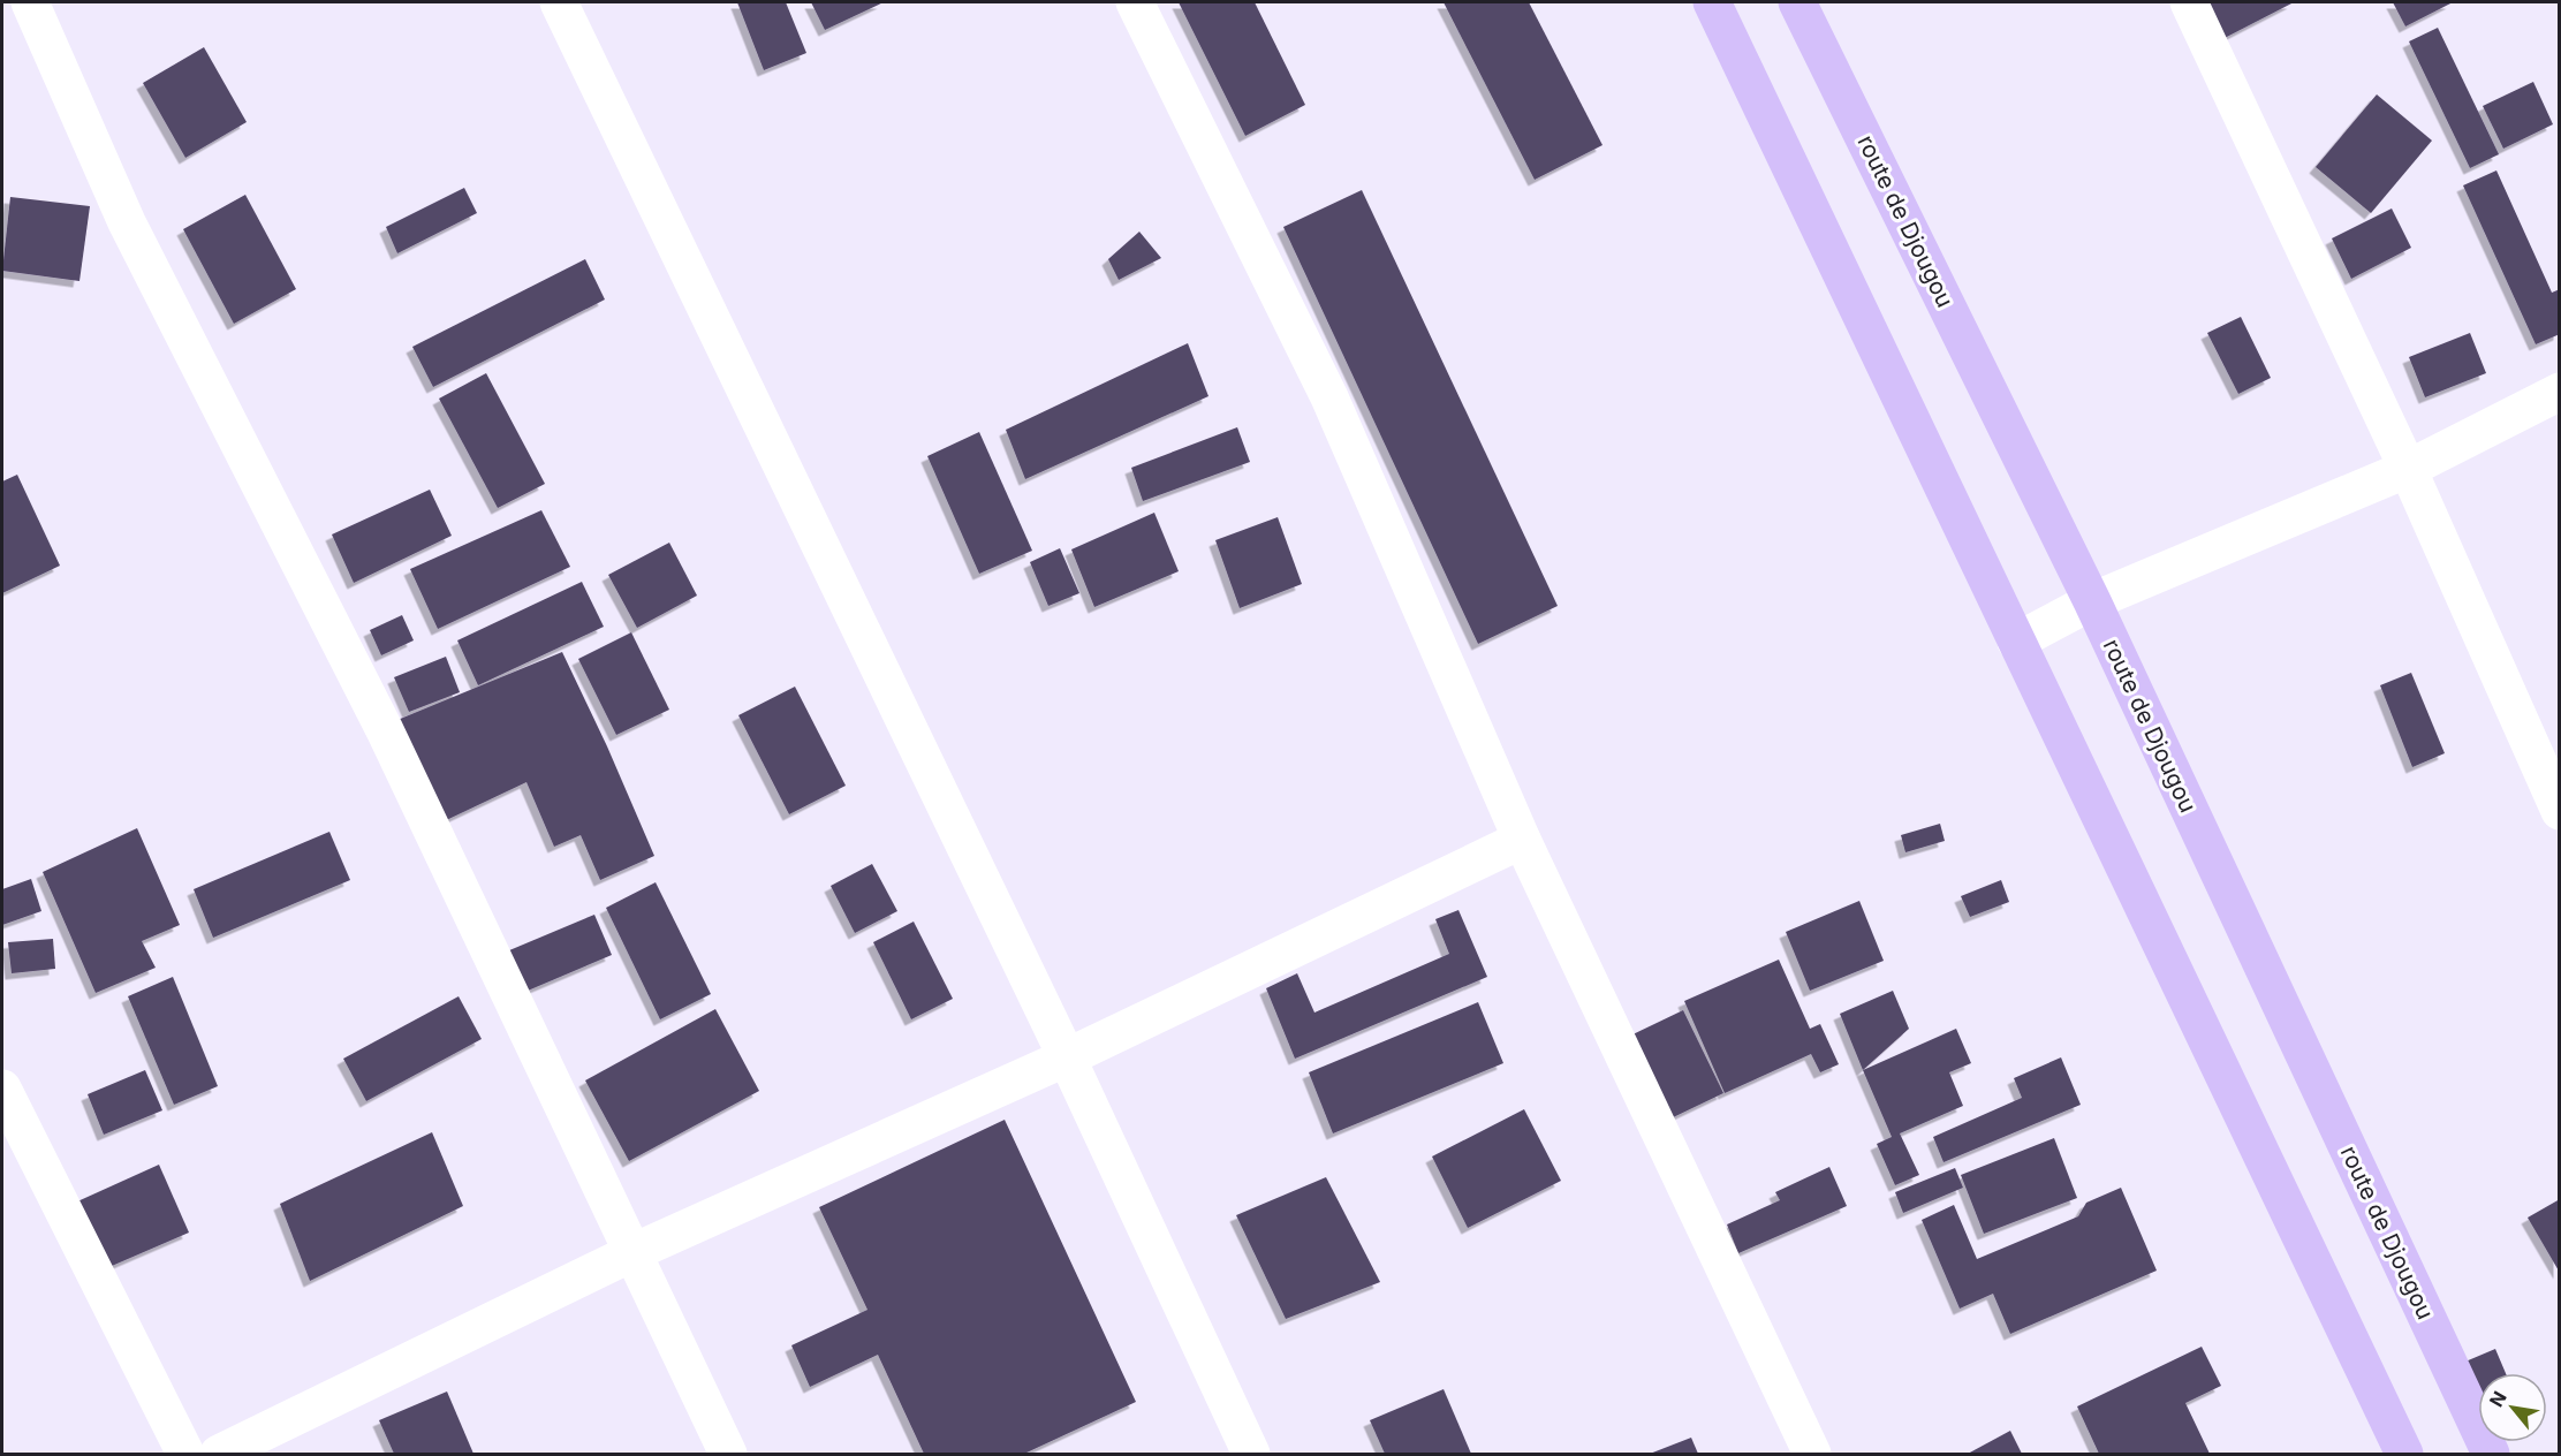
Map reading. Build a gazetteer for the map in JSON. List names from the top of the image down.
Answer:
{
  "streets": {
    "highway": ["route de Djougou"]
  },
  "north": "top left"
}
